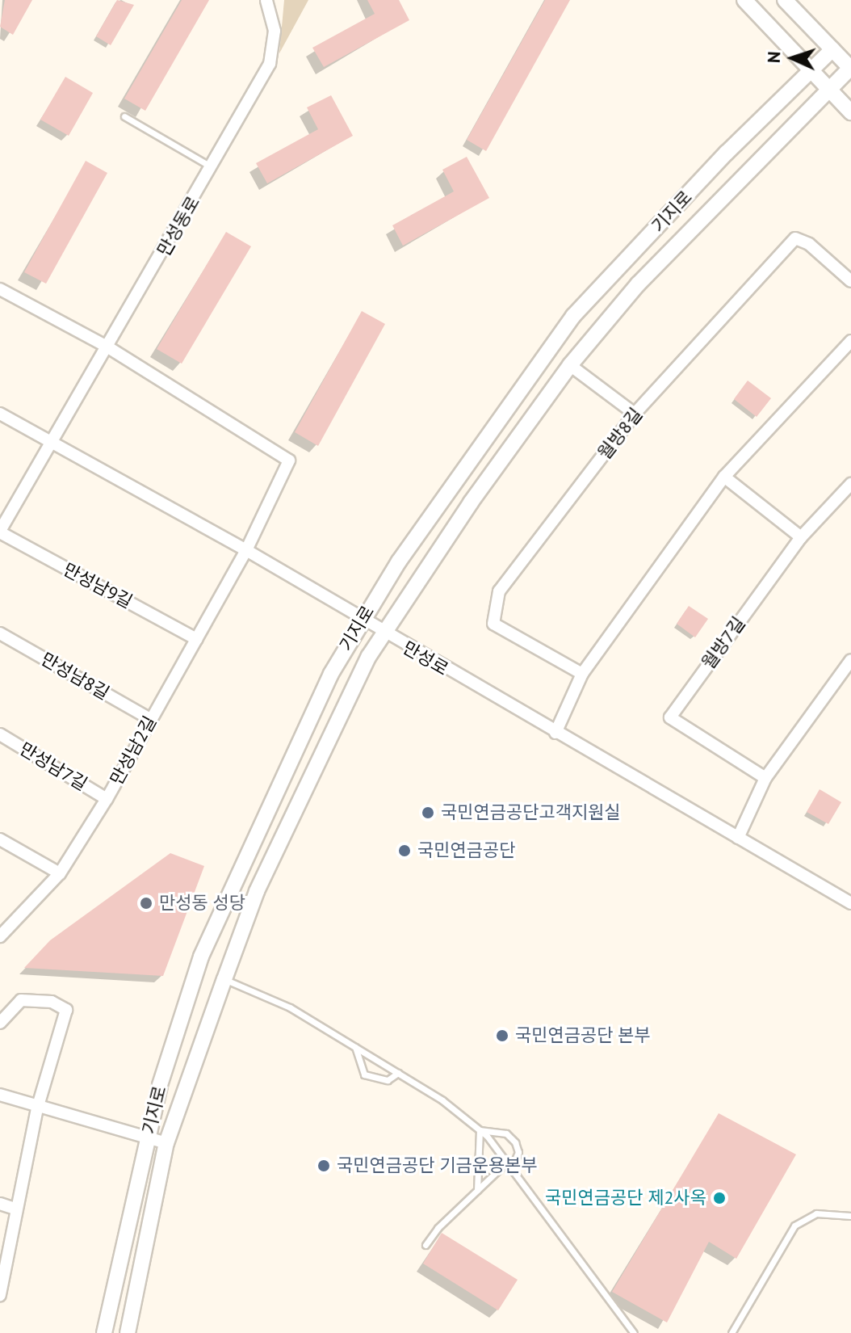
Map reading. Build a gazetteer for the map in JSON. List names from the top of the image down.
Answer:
{
  "streets": {
    "street": [
      "기지로",
      "만성동로",
      "월방8길",
      "만성남9길",
      "월방7길",
      "만성로",
      "만성남8길",
      "만성남2길",
      "만성남7길"
    ]
  },
  "crossings": [
    ["기지로", "만성로"],
    ["만성동로", "만성남9길"],
    ["만성동로", "만성로"],
    ["만성동로", "만성남2길"],
    ["만성남9길", "만성남2길"],
    ["만성로", "만성남2길"],
    ["만성남8길", "만성남2길"],
    ["만성남2길", "만성남7길"]
  ],
  "places": [
    "국민연금공단고객지원실",
    "국민연금공단",
    "만성동 성당",
    "국민연금공단 본부",
    "국민연금공단 기금운용본부",
    "국민연금공단 제2사옥"
  ],
  "north": "left"
}
